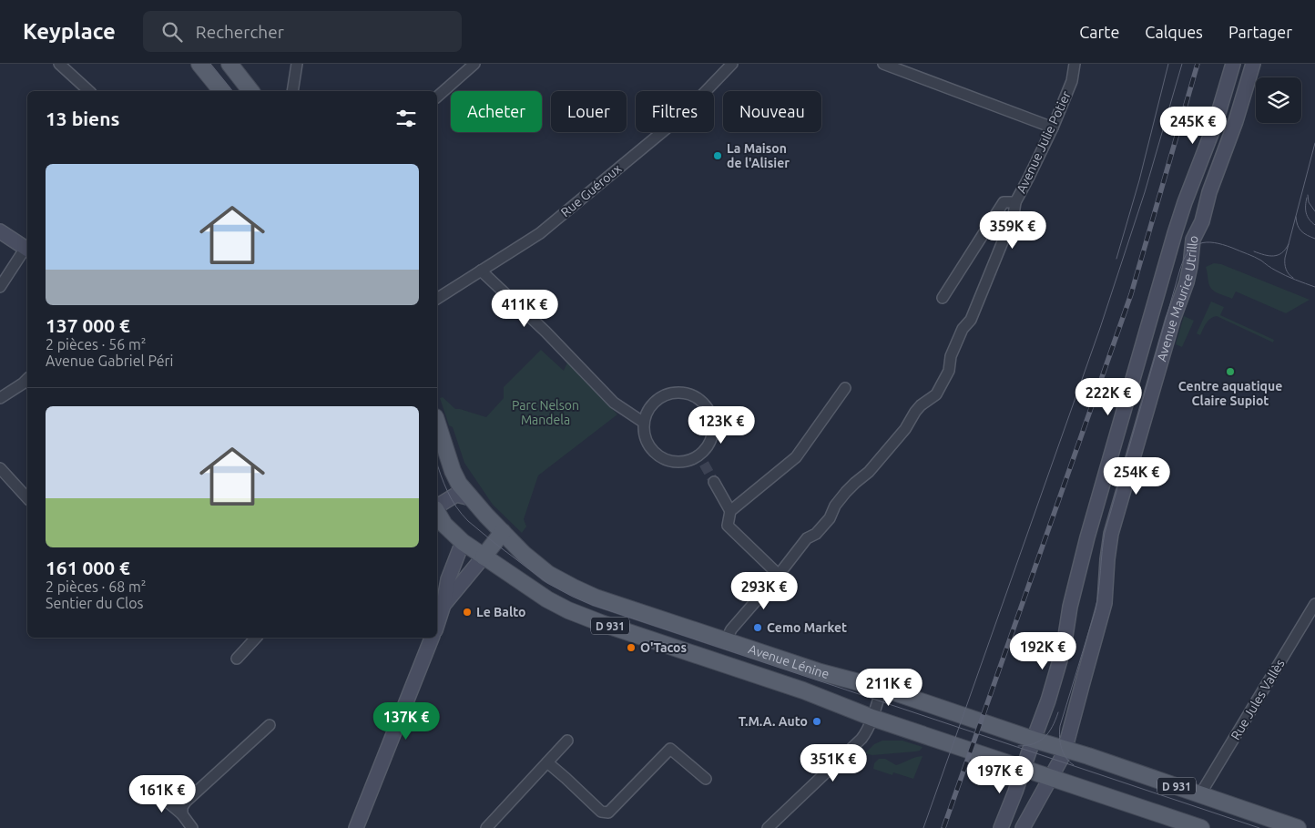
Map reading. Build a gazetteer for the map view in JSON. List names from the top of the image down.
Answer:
{
  "streets": {
    "main road": ["D 931", "Avenue Lénine"],
    "street": [
      "Avenue Julie Potier",
      "Rue Guéroux",
      "Avenue Maurice Utrillo",
      "Rue Jules Vallès"
    ]
  },
  "crossings": [
    ["Avenue Julie Potier", "Avenue Lénine"],
    ["Avenue Maurice Utrillo", "Avenue Lénine"],
    ["D 931", "Avenue Lénine"],
    ["Avenue Lénine", "Rue Jules Vallès"]
  ],
  "parks": ["Parc Nelson Mandela"],
  "places": [
    "La Maison de l'Alisier",
    "Centre aquatique Claire Supiot",
    "Le Balto",
    "Cemo Market",
    "O'Tacos",
    "T.M.A. Auto"
  ],
  "page": {
    "header": "Keyplace",
    "search": "Rechercher",
    "nav": ["Carte", "Calques", "Partager"],
    "chip": [
      "Acheter",
      "Louer",
      "Filtres",
      "Nouveau"
    ],
    "heading": "13 biens",
    "price": [
      "245K €",
      "359K €",
      "411K €",
      "222K €",
      "123K €",
      "254K €",
      "293K €",
      "192K €",
      "211K €",
      "137K €",
      "351K €",
      "197K €",
      "161K €"
    ],
    "list": [
      {
        "name": "137 000 €",
        "note": "2 pièces · 56 m² · Avenue Gabriel Péri"
      },
      {
        "name": "161 000 €",
        "note": "2 pièces · 68 m² · Sentier du Clos"
      }
    ]
  }
}
